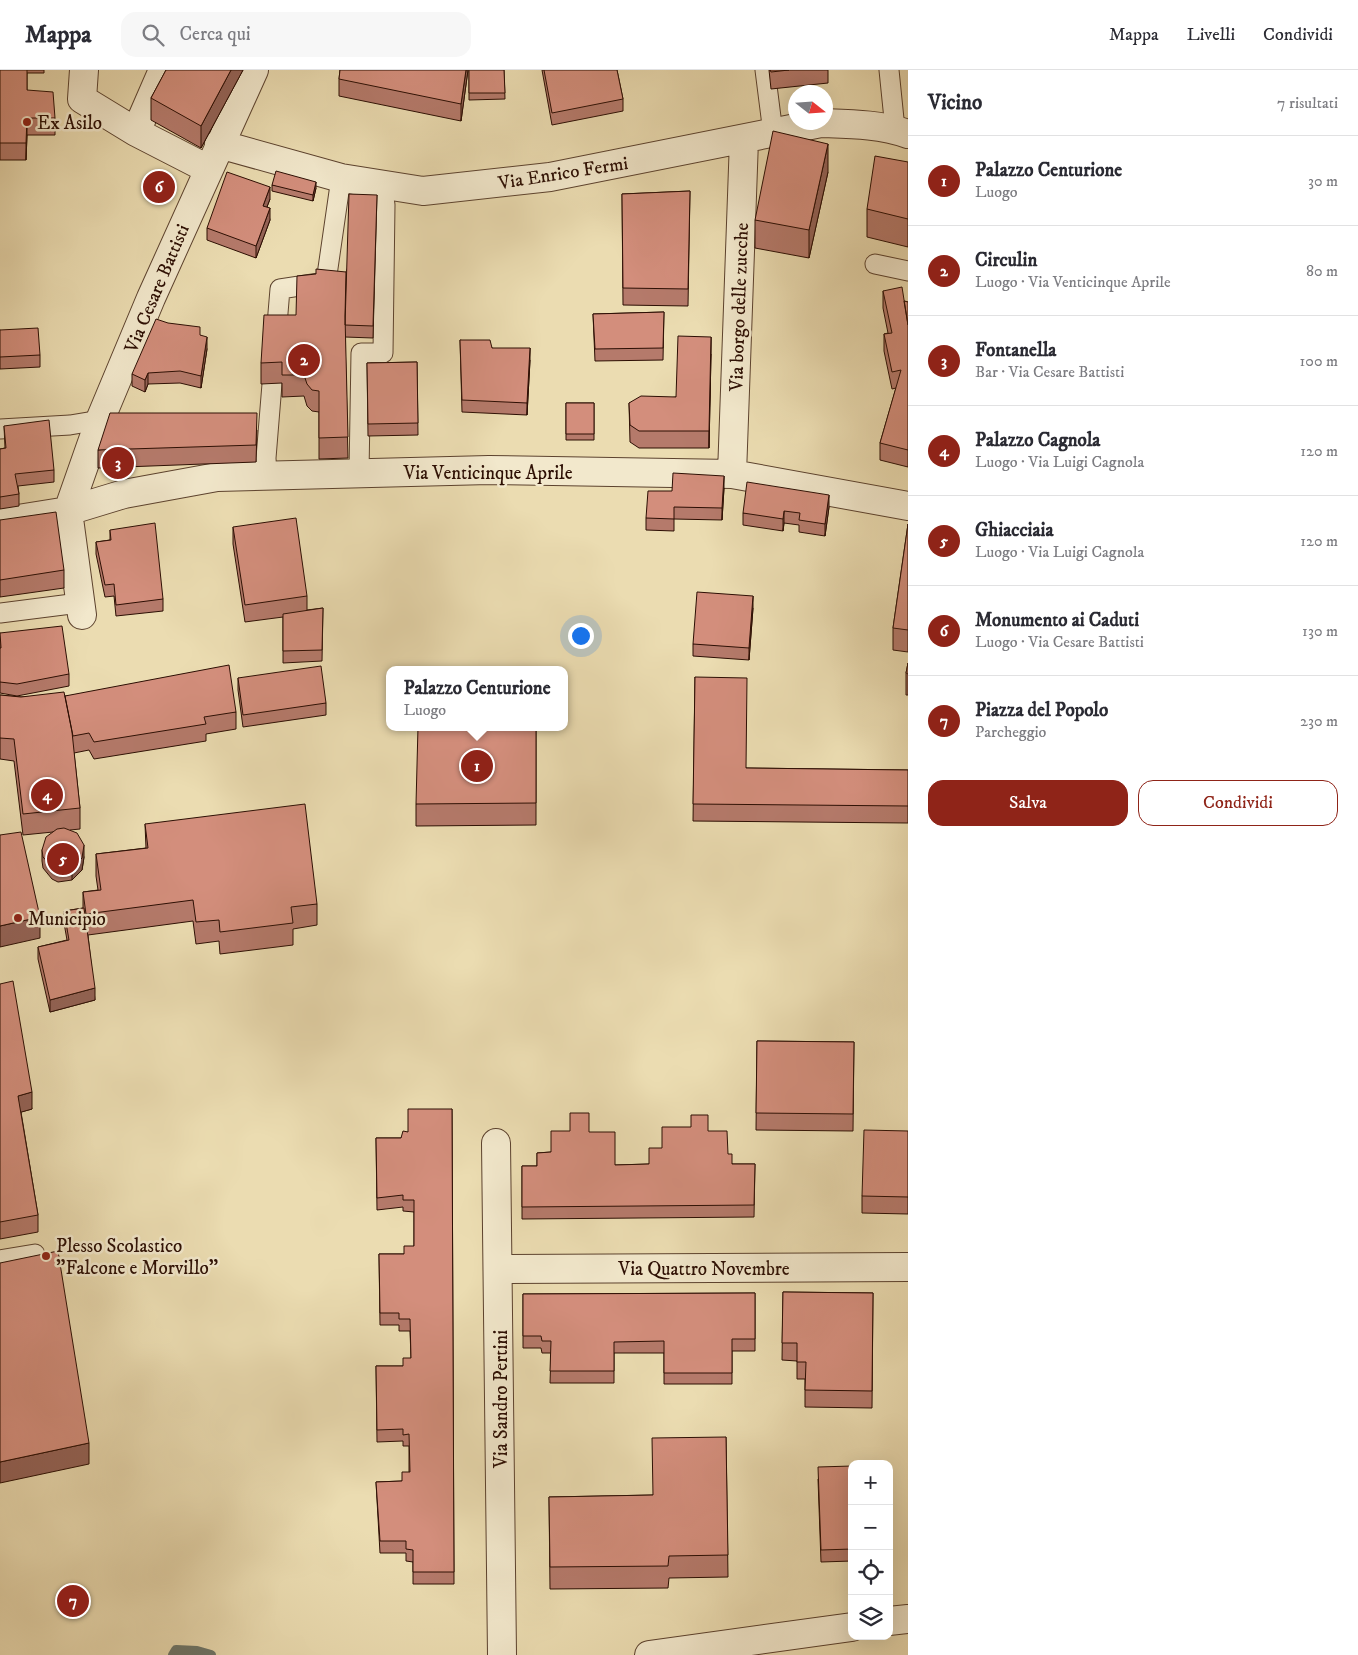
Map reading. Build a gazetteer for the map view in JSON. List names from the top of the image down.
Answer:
{
  "streets": {
    "street": [
      "Via Enrico Fermi",
      "Via Cesare Battisti",
      "Via borgo delle zucche",
      "Via Venticinque Aprile",
      "Via Quattro Novembre",
      "Via Sandro Pertini"
    ]
  },
  "crossings": [
    ["Via Enrico Fermi", "Via Cesare Battisti"],
    ["Via Enrico Fermi", "Via borgo delle zucche"],
    ["Via Cesare Battisti", "Via Venticinque Aprile"],
    ["Via borgo delle zucche", "Via Venticinque Aprile"],
    ["Via Quattro Novembre", "Via Sandro Pertini"]
  ],
  "places": ["Ex Asilo", "Municipio", "Plesso Scolastico \"Falcone e Morvillo\""],
  "north": "right",
  "page": {
    "header": "Mappa",
    "search": "Cerca qui",
    "nav": ["Mappa", "Livelli", "Condividi"],
    "heading": ["Vicino", "7 risultati"],
    "list": [
      {
        "mark": "1",
        "name": "Palazzo Centurione",
        "note": "Luogo",
        "value": "30 m"
      },
      {
        "mark": "2",
        "name": "Circulin",
        "note": "Luogo · Via Venticinque Aprile",
        "value": "80 m"
      },
      {
        "mark": "3",
        "name": "Fontanella",
        "note": "Bar · Via Cesare Battisti",
        "value": "100 m"
      },
      {
        "mark": "4",
        "name": "Palazzo Cagnola",
        "note": "Luogo · Via Luigi Cagnola",
        "value": "120 m"
      },
      {
        "mark": "5",
        "name": "Ghiacciaia",
        "note": "Luogo · Via Luigi Cagnola",
        "value": "120 m"
      },
      {
        "mark": "6",
        "name": "Monumento ai Caduti",
        "note": "Luogo · Via Cesare Battisti",
        "value": "130 m"
      },
      {
        "mark": "7",
        "name": "Piazza del Popolo",
        "note": "Parcheggio",
        "value": "230 m"
      }
    ],
    "pins": [
      "6",
      "2",
      "3",
      "1",
      "4",
      "5",
      "7"
    ],
    "popup": ["Palazzo Centurione", "Luogo"],
    "buttons": ["Salva", "Condividi"],
    "map_buttons": ["+", "−"]
  }
}
